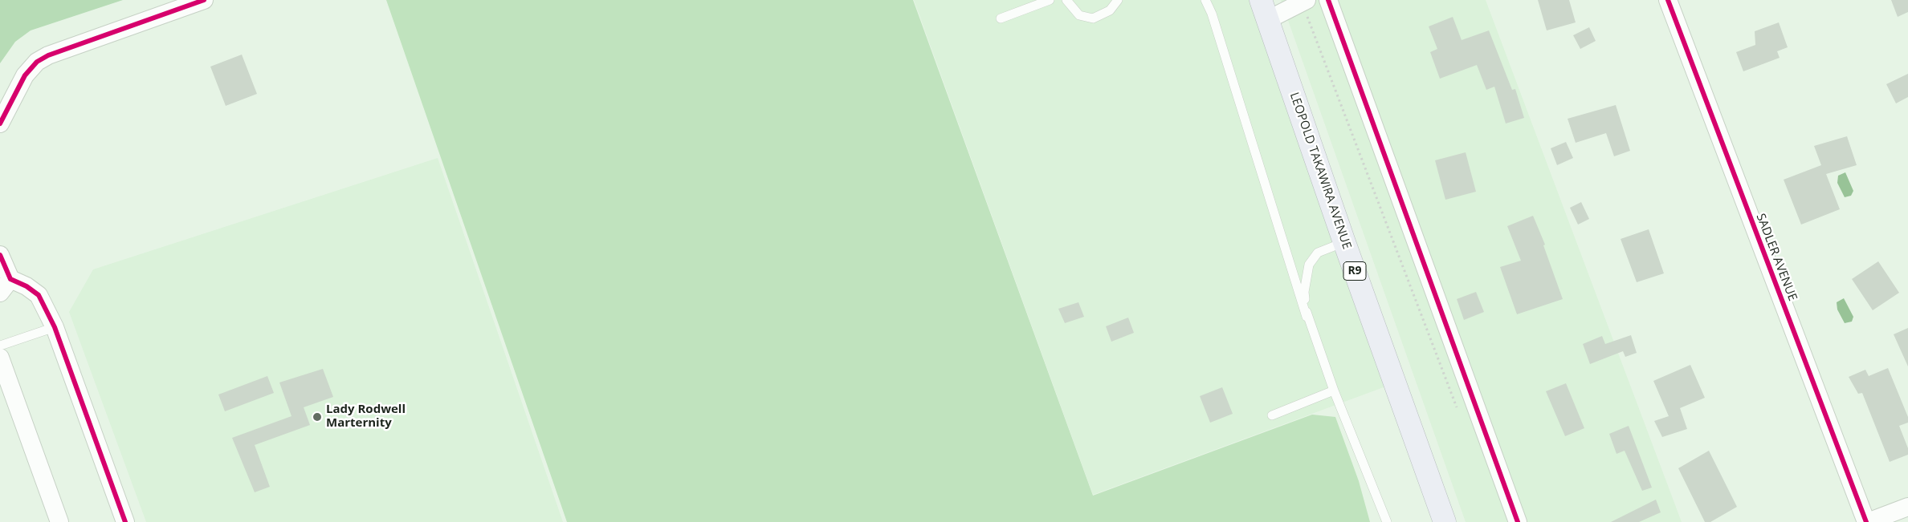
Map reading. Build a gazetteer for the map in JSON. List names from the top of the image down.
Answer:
{
  "streets": {
    "highway": ["LEOPOLD TAKAWIRA AVENUE", "R9"],
    "street": ["SADLER AVENUE"]
  },
  "places": ["Lady Rodwell Marternity"]
}
